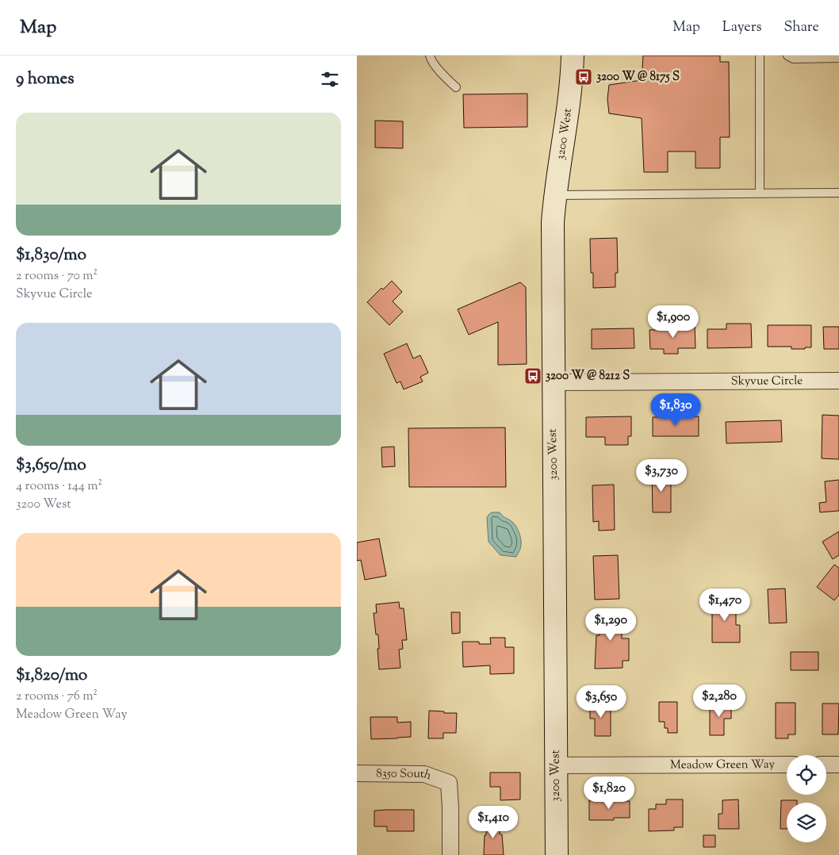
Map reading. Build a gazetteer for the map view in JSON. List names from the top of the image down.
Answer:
{
  "streets": {
    "street": [
      "3200 West",
      "Skyvue Circle",
      "Meadow Green Way",
      "8350 South"
    ]
  },
  "crossings": [
    ["3200 West", "Skyvue Circle"],
    ["3200 West", "Meadow Green Way"]
  ],
  "places": {
    "bus stop": ["3200 W @ 8175 S", "3200 W @ 8212 S"]
  },
  "page": {
    "header": "Map",
    "nav": ["Map", "Layers", "Share"],
    "heading": "9 homes",
    "list": [
      {
        "name": "$1,830/mo",
        "note": "2 rooms · 70 m² · Skyvue Circle"
      },
      {
        "name": "$3,650/mo",
        "note": "4 rooms · 144 m² · 3200 West"
      },
      {
        "name": "$1,820/mo",
        "note": "2 rooms · 76 m² · Meadow Green Way"
      }
    ],
    "price": [
      "$1,900",
      "$1,830",
      "$3,730",
      "$1,470",
      "$1,290",
      "$2,280",
      "$3,650",
      "$1,820",
      "$1,410"
    ]
  }
}
